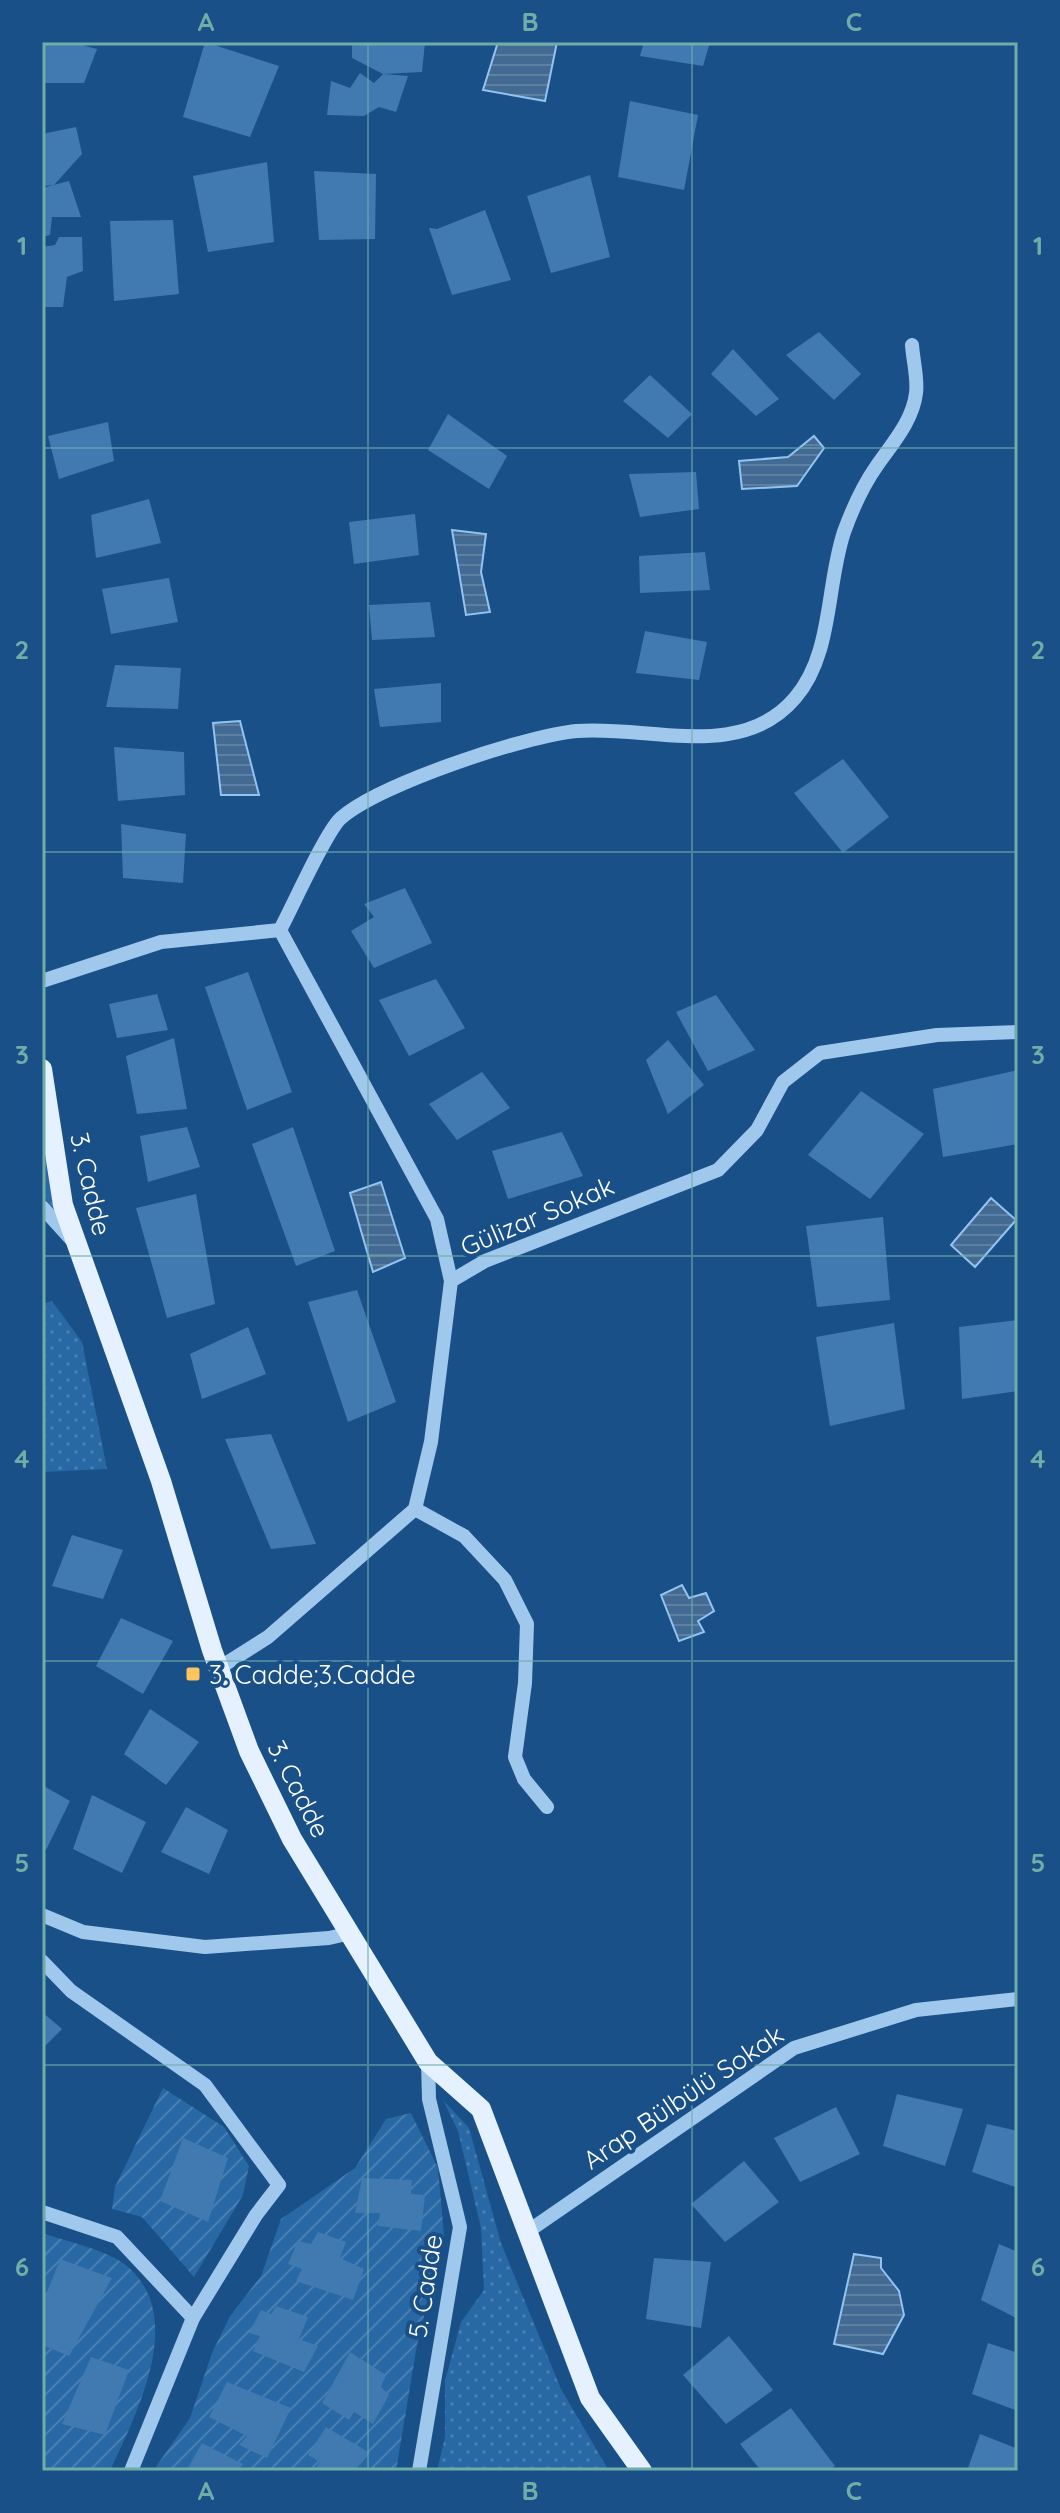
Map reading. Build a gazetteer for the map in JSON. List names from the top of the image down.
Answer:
{
  "streets": {
    "main road": ["3. Cadde"],
    "street": ["Gülizar Sokak", "Arap Bülbülü Sokak", "5. Cadde"]
  },
  "crossings": [
    ["3. Cadde", "Arap Bülbülü Sokak"],
    ["3. Cadde", "5. Cadde"]
  ],
  "places": {
    "transit": ["3. Cadde;3.Cadde"]
  },
  "grid": {
    "columns": ["A", "B", "C"],
    "rows": [
      "1",
      "2",
      "3",
      "4",
      "5",
      "6"
    ]
  }
}
